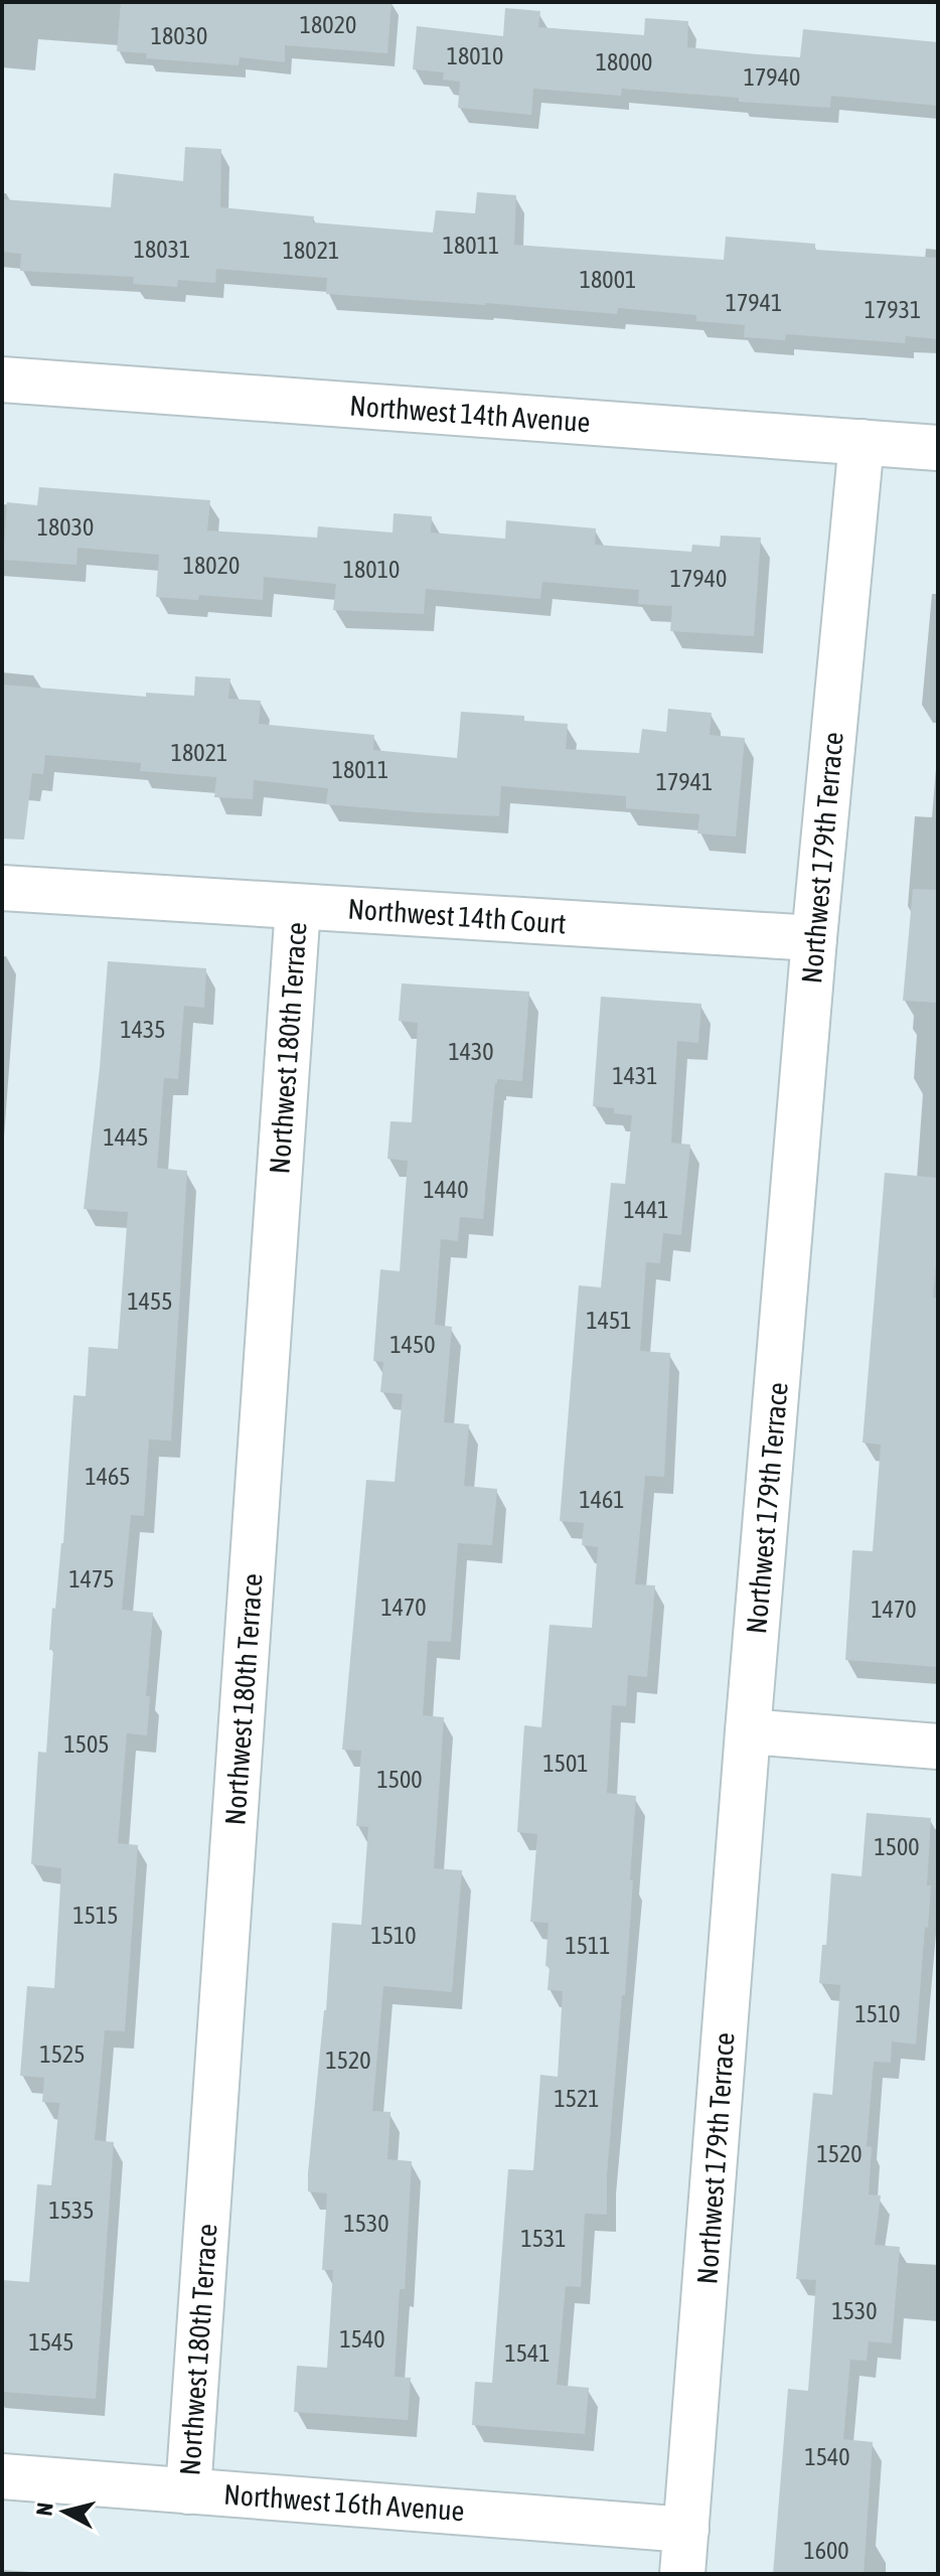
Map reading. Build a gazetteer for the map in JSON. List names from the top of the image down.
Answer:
{
  "streets": {
    "street": [
      "Northwest 14th Avenue",
      "Northwest 179th Terrace",
      "Northwest 14th Court",
      "Northwest 180th Terrace",
      "Northwest 16th Avenue"
    ]
  },
  "crossings": [
    ["Northwest 14th Avenue", "Northwest 179th Terrace"],
    ["Northwest 179th Terrace", "Northwest 14th Court"],
    ["Northwest 179th Terrace", "Northwest 16th Avenue"],
    ["Northwest 14th Court", "Northwest 180th Terrace"],
    ["Northwest 180th Terrace", "Northwest 16th Avenue"]
  ],
  "house_numbers": [
    "18020",
    "18030",
    "18010",
    "18000",
    "17940",
    "18011",
    "18031",
    "18021",
    "18001",
    "17941",
    "17931",
    "18030",
    "18020",
    "18010",
    "17940",
    "18021",
    "18011",
    "17941",
    "1435",
    "1430",
    "1431",
    "1445",
    "1440",
    "1441",
    "1455",
    "1451",
    "1450",
    "1465",
    "1461",
    "1475",
    "1470",
    "1470",
    "1505",
    "1501",
    "1500",
    "1500",
    "1515",
    "1510",
    "1511",
    "1510",
    "1525",
    "1520",
    "1521",
    "1520",
    "1535",
    "1530",
    "1531",
    "1530",
    "1540",
    "1545",
    "1541",
    "1540",
    "1600"
  ],
  "north": "left"
}
